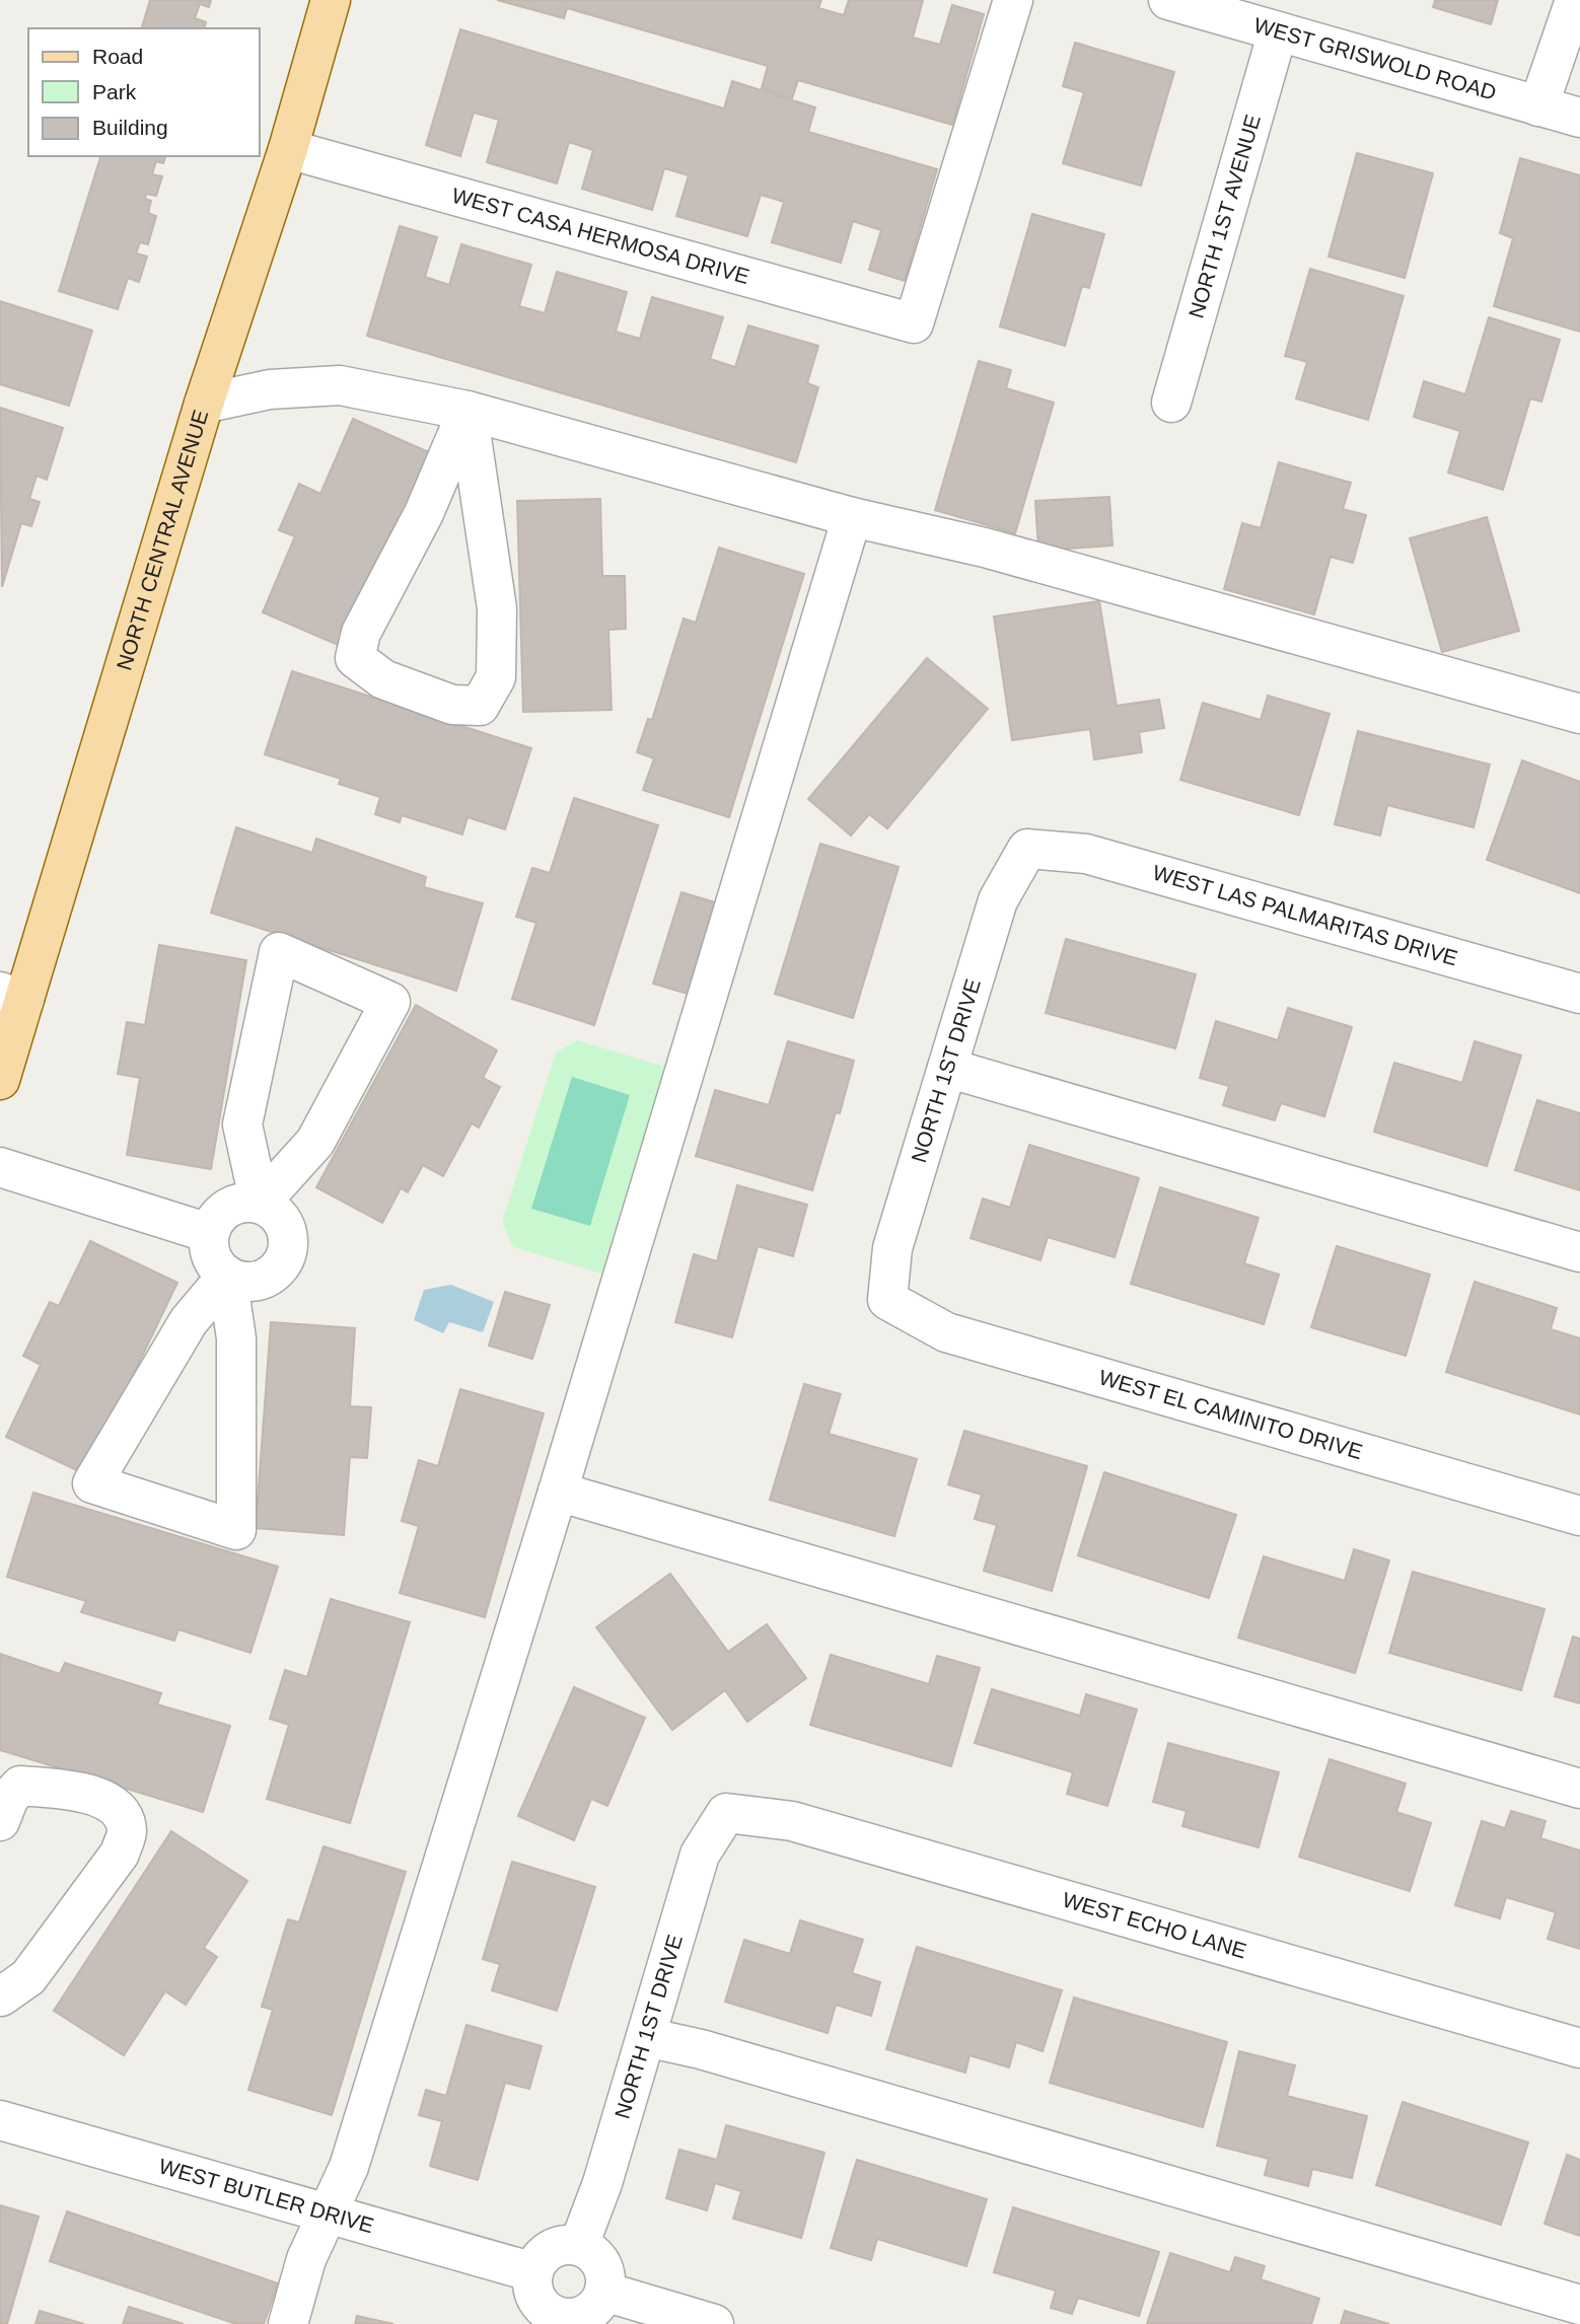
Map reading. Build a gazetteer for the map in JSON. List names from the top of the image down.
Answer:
{
  "streets": {
    "main road": ["NORTH CENTRAL AVENUE"],
    "street": [
      "WEST GRISWOLD ROAD",
      "NORTH 1ST AVENUE",
      "WEST CASA HERMOSA DRIVE",
      "WEST LAS PALMARITAS DRIVE",
      "NORTH 1ST DRIVE",
      "WEST EL CAMINITO DRIVE",
      "WEST ECHO LANE",
      "WEST BUTLER DRIVE"
    ]
  },
  "crossings": [
    ["WEST GRISWOLD ROAD", "NORTH 1ST AVENUE"],
    ["WEST CASA HERMOSA DRIVE", "NORTH CENTRAL AVENUE"],
    ["WEST LAS PALMARITAS DRIVE", "NORTH 1ST DRIVE"],
    ["NORTH 1ST DRIVE", "WEST EL CAMINITO DRIVE"],
    ["NORTH 1ST DRIVE", "WEST ECHO LANE"],
    ["NORTH 1ST DRIVE", "WEST BUTLER DRIVE"]
  ],
  "legend": ["Road", "Park", "Building"]
}
